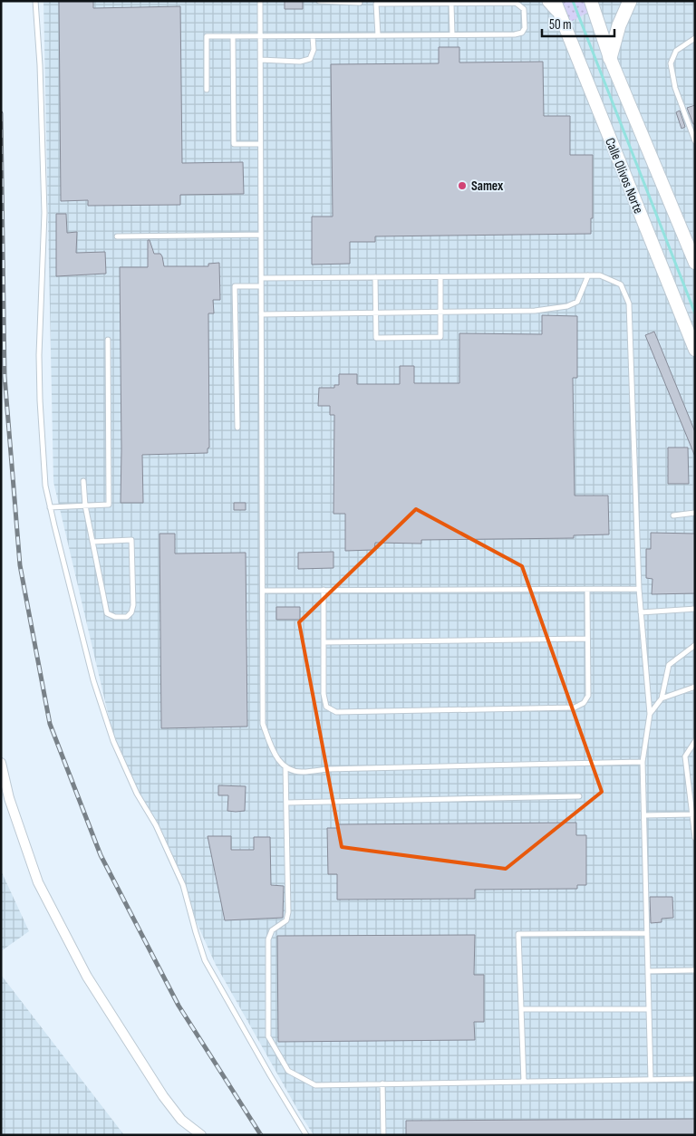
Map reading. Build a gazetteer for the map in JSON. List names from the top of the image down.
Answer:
{
  "streets": {
    "main road": ["Calle Olivos Norte"]
  },
  "places": ["Samex"],
  "scale_bar": "50 m"
}
